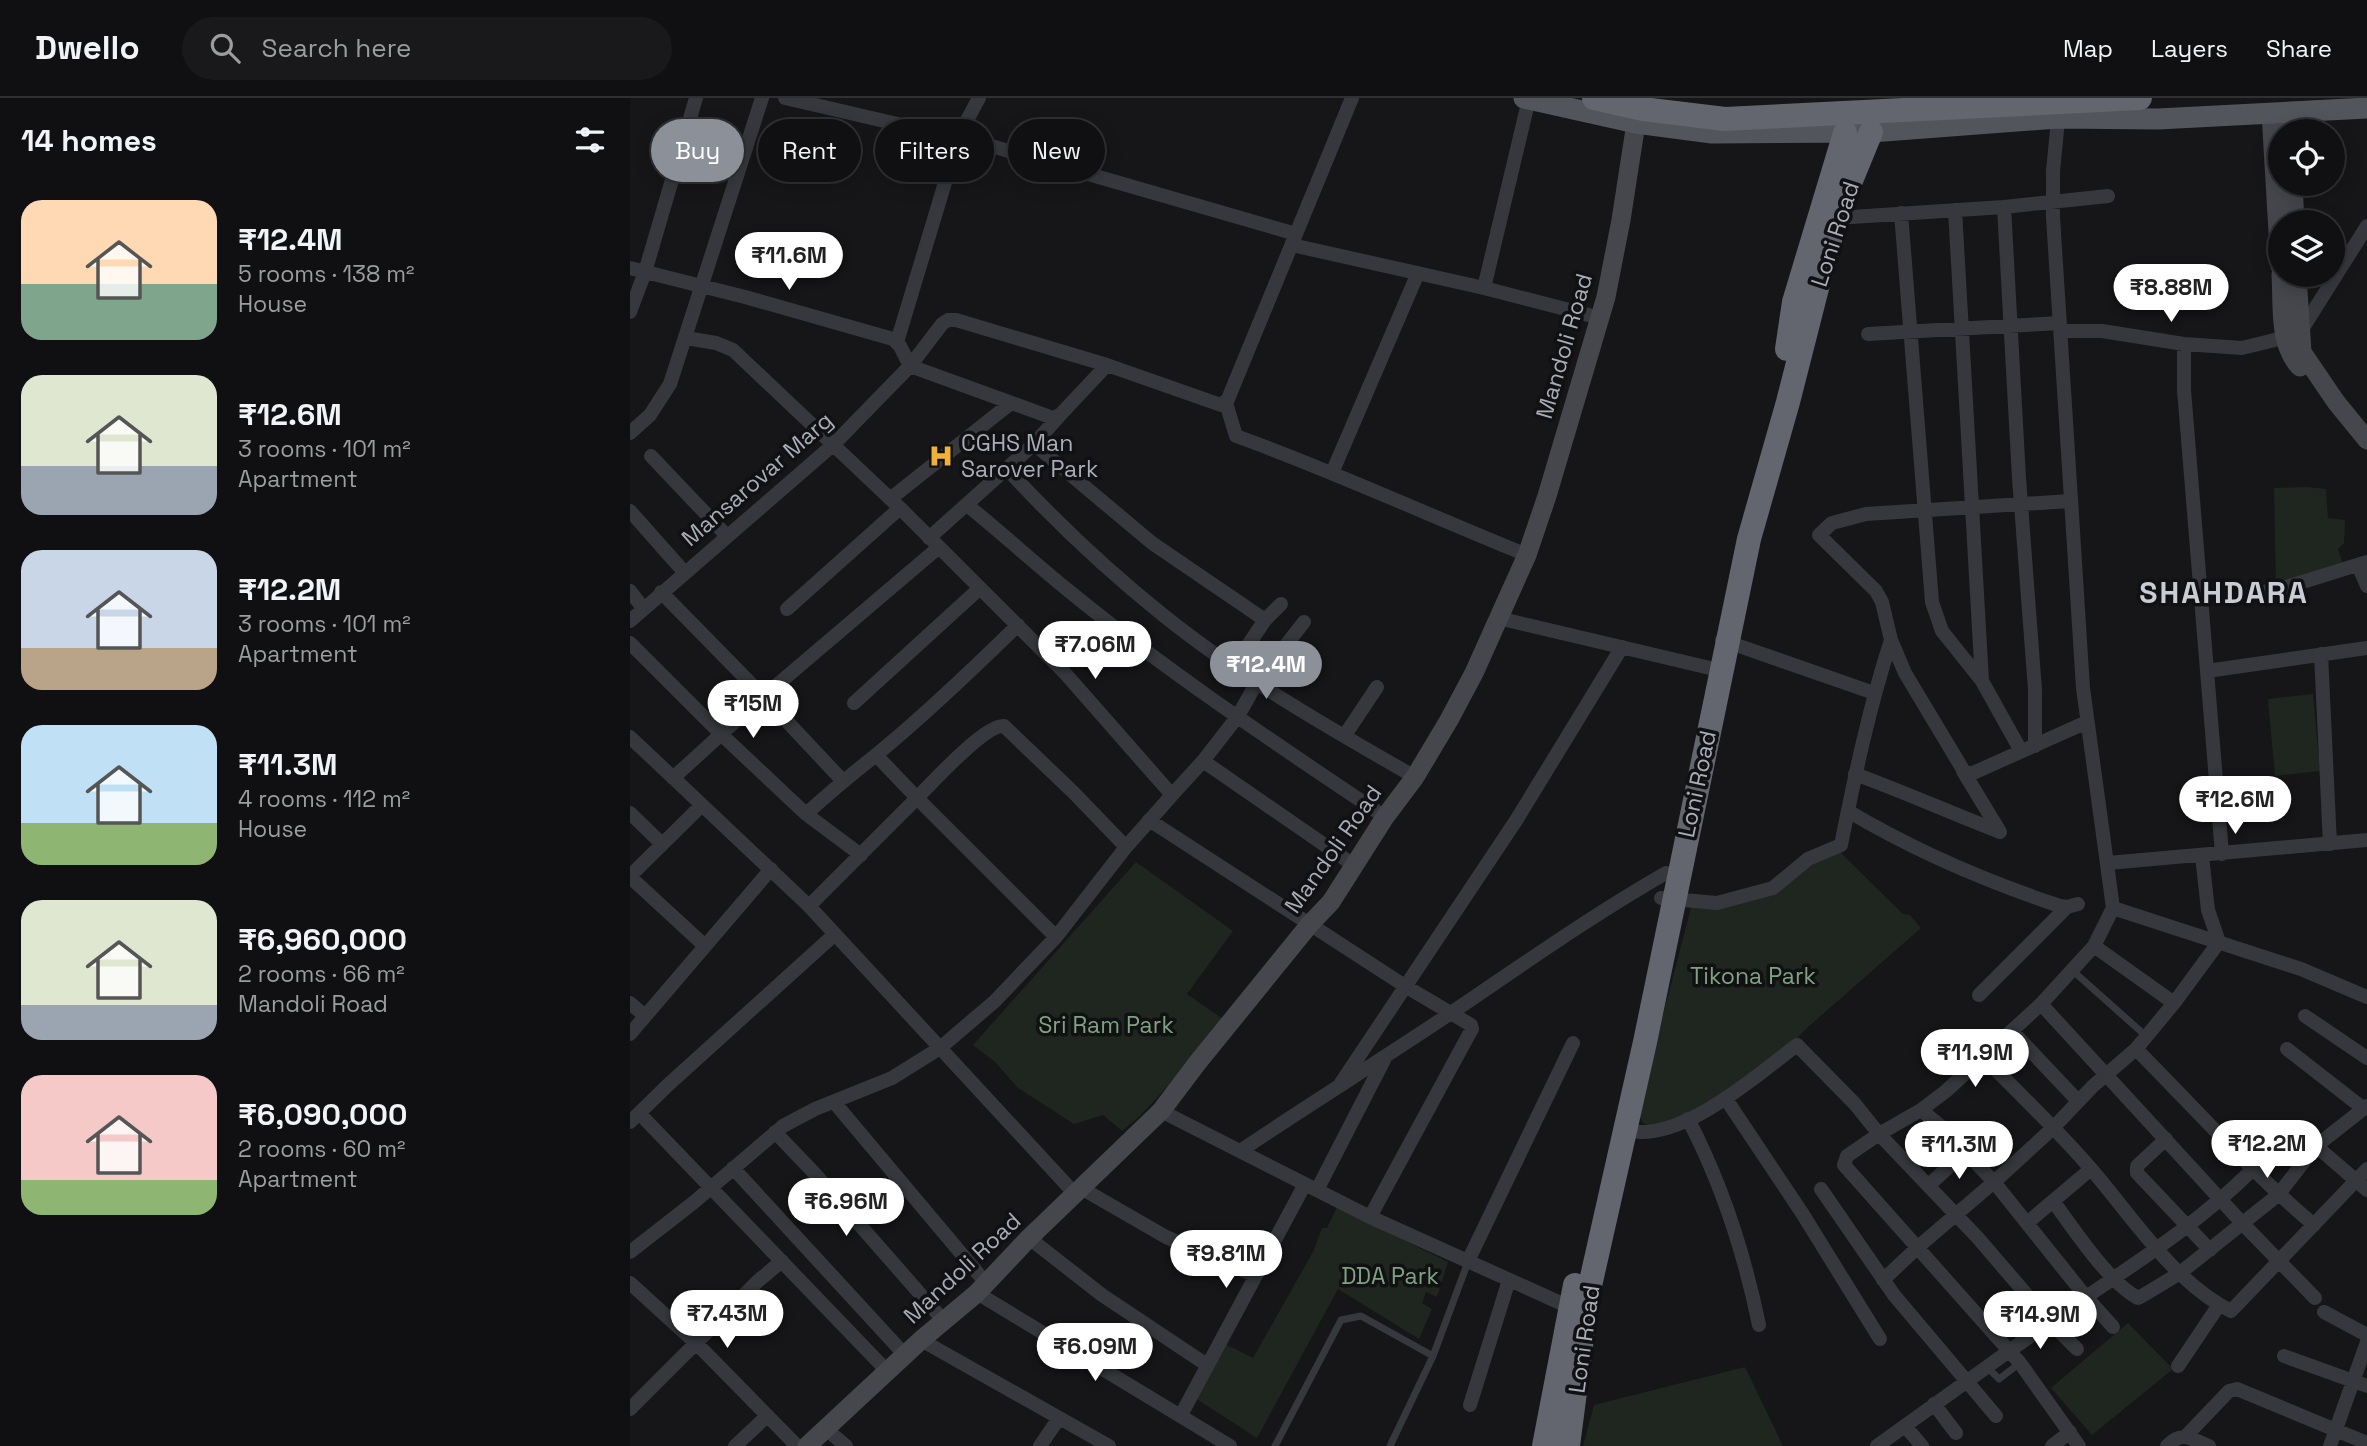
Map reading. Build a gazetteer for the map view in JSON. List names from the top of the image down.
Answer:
{
  "streets": {
    "highway": ["Loni Road"],
    "street": ["Mandoli Road", "Mansarovar Marg"]
  },
  "districts": ["SHAHDARA"],
  "parks": ["Tikona Park", "Sri Ram Park", "DDA Park"],
  "places": {
    "hospital": ["CGHS Man Sarover Park"]
  },
  "page": {
    "header": "Dwello",
    "search": "Search here",
    "nav": ["Map", "Layers", "Share"],
    "heading": "14 homes",
    "chip": [
      "Buy",
      "Rent",
      "Filters",
      "New"
    ],
    "list": [
      {
        "name": "₹12.4M",
        "note": "5 rooms · 138 m² · House"
      },
      {
        "name": "₹12.6M",
        "note": "3 rooms · 101 m² · Apartment"
      },
      {
        "name": "₹12.2M",
        "note": "3 rooms · 101 m² · Apartment"
      },
      {
        "name": "₹11.3M",
        "note": "4 rooms · 112 m² · House"
      },
      {
        "name": "₹6,960,000",
        "note": "2 rooms · 66 m² · Mandoli Road"
      },
      {
        "name": "₹6,090,000",
        "note": "2 rooms · 60 m² · Apartment"
      }
    ],
    "price": [
      "₹11.6M",
      "₹8.88M",
      "₹7.06M",
      "₹12.4M",
      "₹15M",
      "₹12.6M",
      "₹11.9M",
      "₹12.2M",
      "₹11.3M",
      "₹6.96M",
      "₹9.81M",
      "₹7.43M",
      "₹14.9M",
      "₹6.09M"
    ]
  }
}
